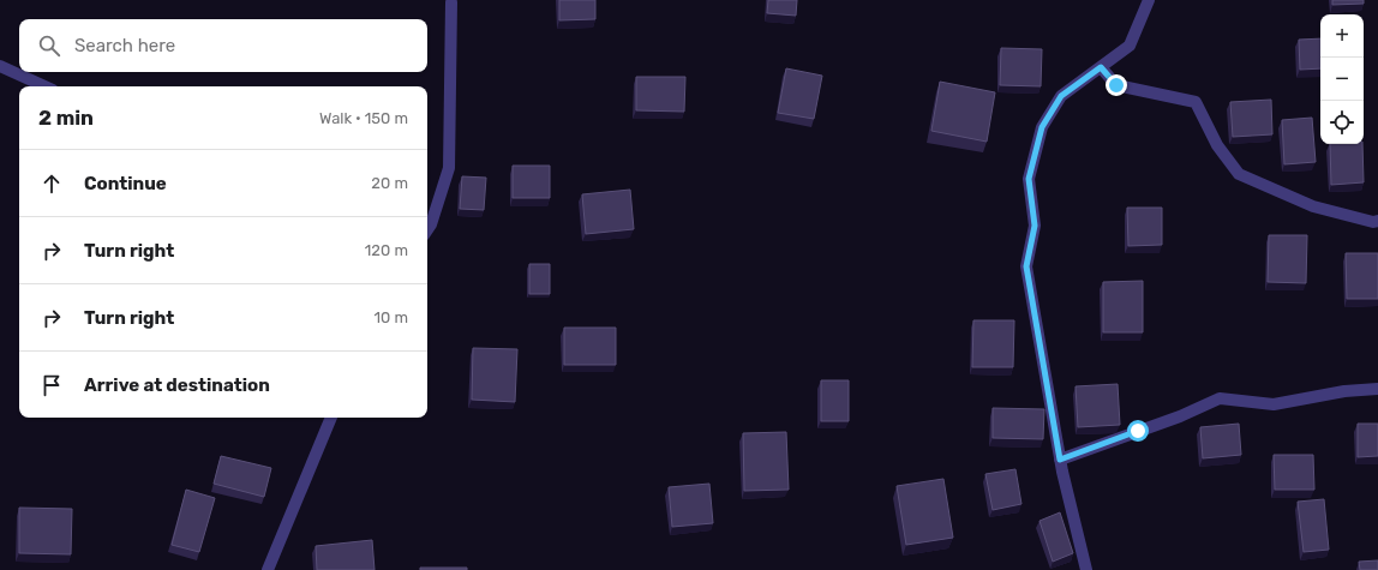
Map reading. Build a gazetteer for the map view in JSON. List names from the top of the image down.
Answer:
{
  "page": {
    "map_buttons": ["+", "−"],
    "search": "Search here",
    "heading": ["2 min", "Walk · 150 m"],
    "list": [
      ["Continue", "20 m"],
      ["Turn right", "120 m"],
      ["Turn right", "10 m"],
      "Arrive at destination"
    ]
  }
}
